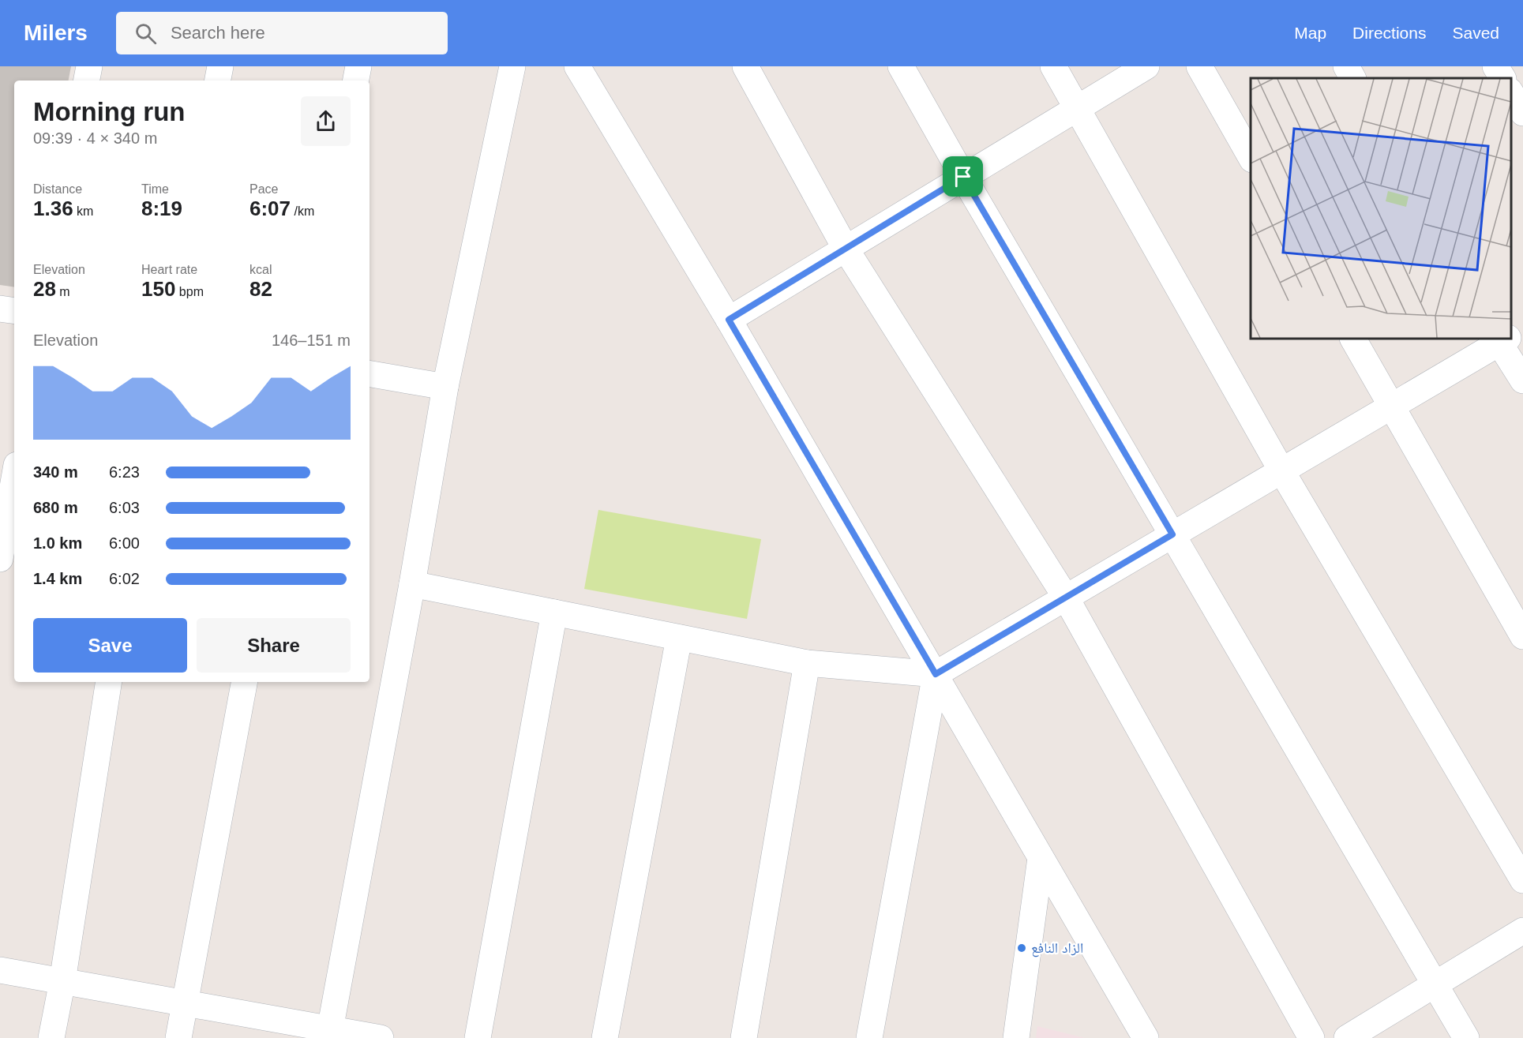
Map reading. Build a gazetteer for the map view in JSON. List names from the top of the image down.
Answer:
{
  "places": ["الزاد النافع"],
  "page": {
    "header": "Milers",
    "search": "Search here",
    "nav": ["Map", "Directions", "Saved"],
    "heading": ["Morning run", "09:39 · 4 × 340 m"],
    "stats": [
      ["Distance", "1.36 km"],
      ["Time", "8:19"],
      ["Pace", "6:07 /km"],
      ["Elevation", "28 m"],
      ["Heart rate", "150 bpm"],
      ["kcal", "82"]
    ],
    "chart": ["Elevation", "146–151 m"],
    "list": [
      {
        "name": "340 m",
        "note": "6:23"
      },
      {
        "name": "680 m",
        "note": "6:03"
      },
      {
        "name": "1.0 km",
        "note": "6:00"
      },
      {
        "name": "1.4 km",
        "note": "6:02"
      }
    ],
    "buttons": ["Save", "Share"]
  }
}
